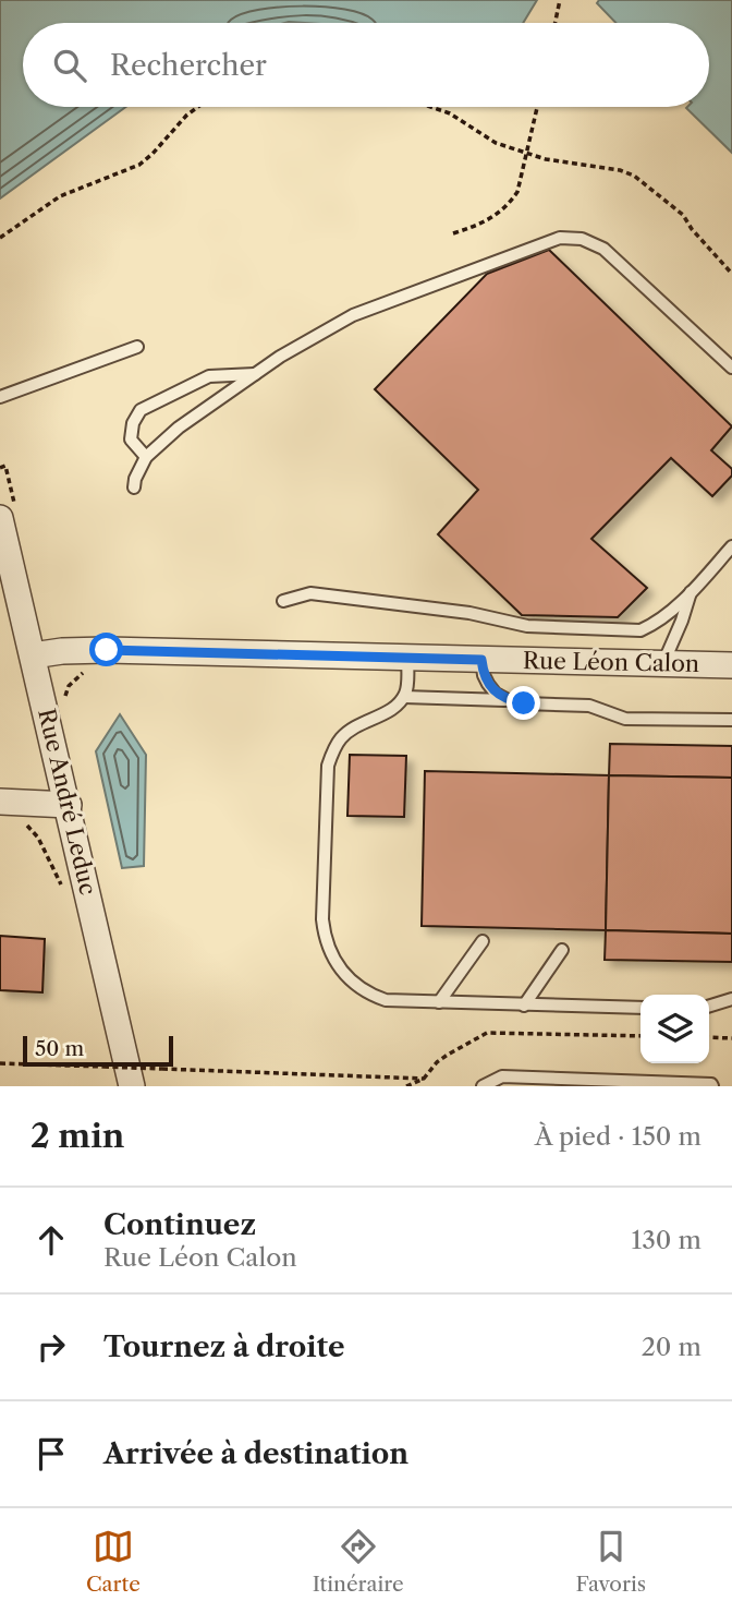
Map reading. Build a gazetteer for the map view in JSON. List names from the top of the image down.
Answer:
{
  "streets": {
    "street": ["Rue Léon Calon", "Rue André Leduc"]
  },
  "crossings": [
    ["Rue Léon Calon", "Rue André Leduc"]
  ],
  "scale_bar": "50 m",
  "page": {
    "search": "Rechercher",
    "scale": "50 m",
    "heading": ["2 min", "À pied · 150 m"],
    "list": [
      ["Continuez", "Rue Léon Calon", "130 m"],
      ["Tournez à droite", "20 m"],
      "Arrivée à destination"
    ],
    "nav": ["Carte", "Itinéraire", "Favoris"]
  }
}
